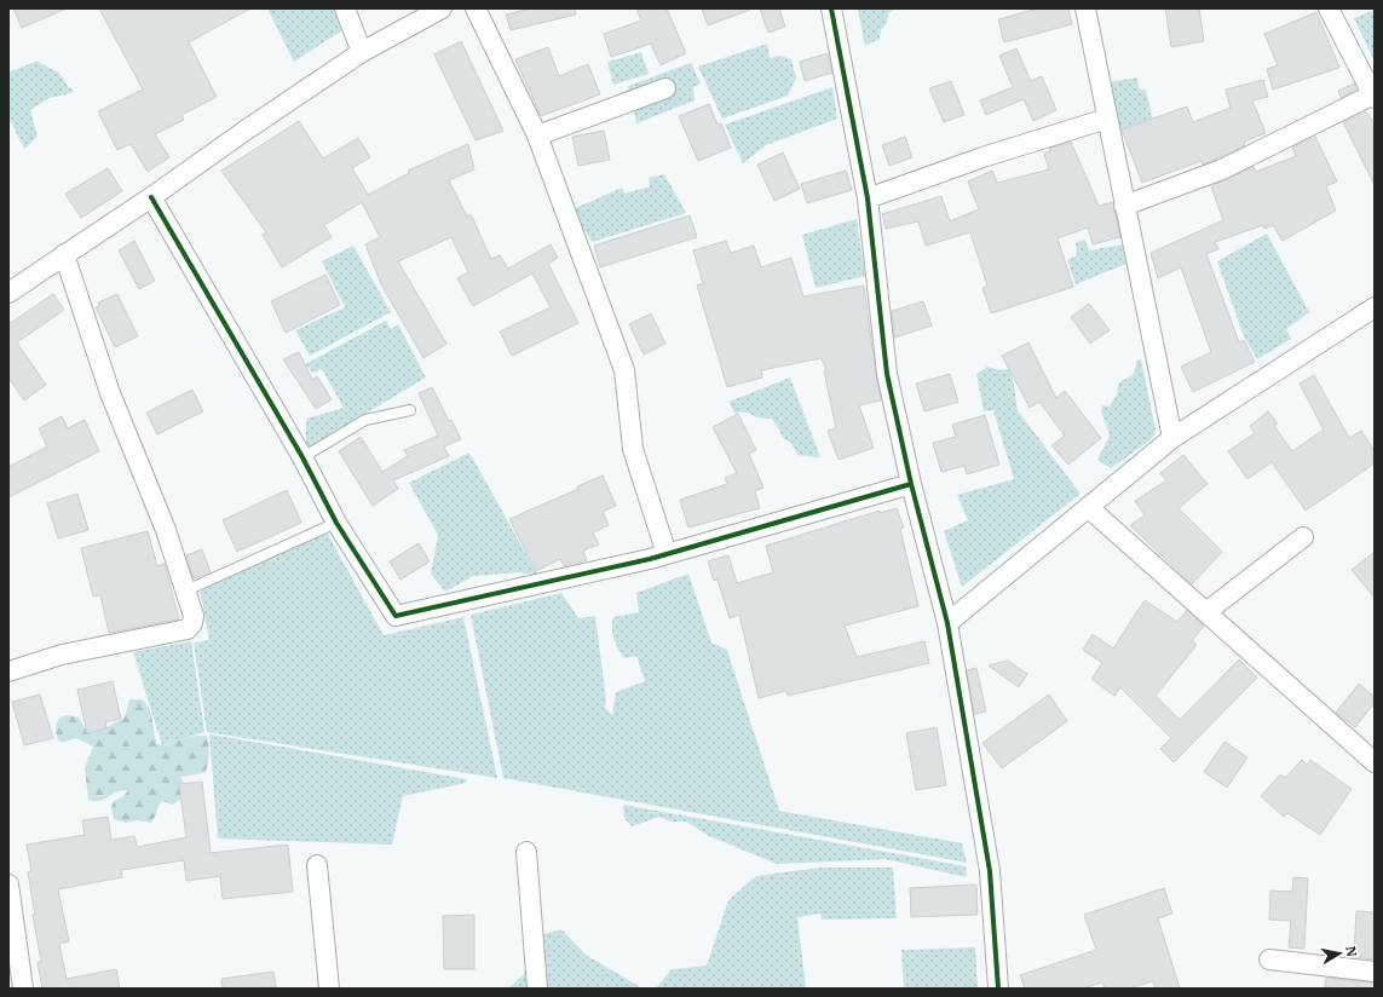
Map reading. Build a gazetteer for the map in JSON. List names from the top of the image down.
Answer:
{
  "north": "right"
}
